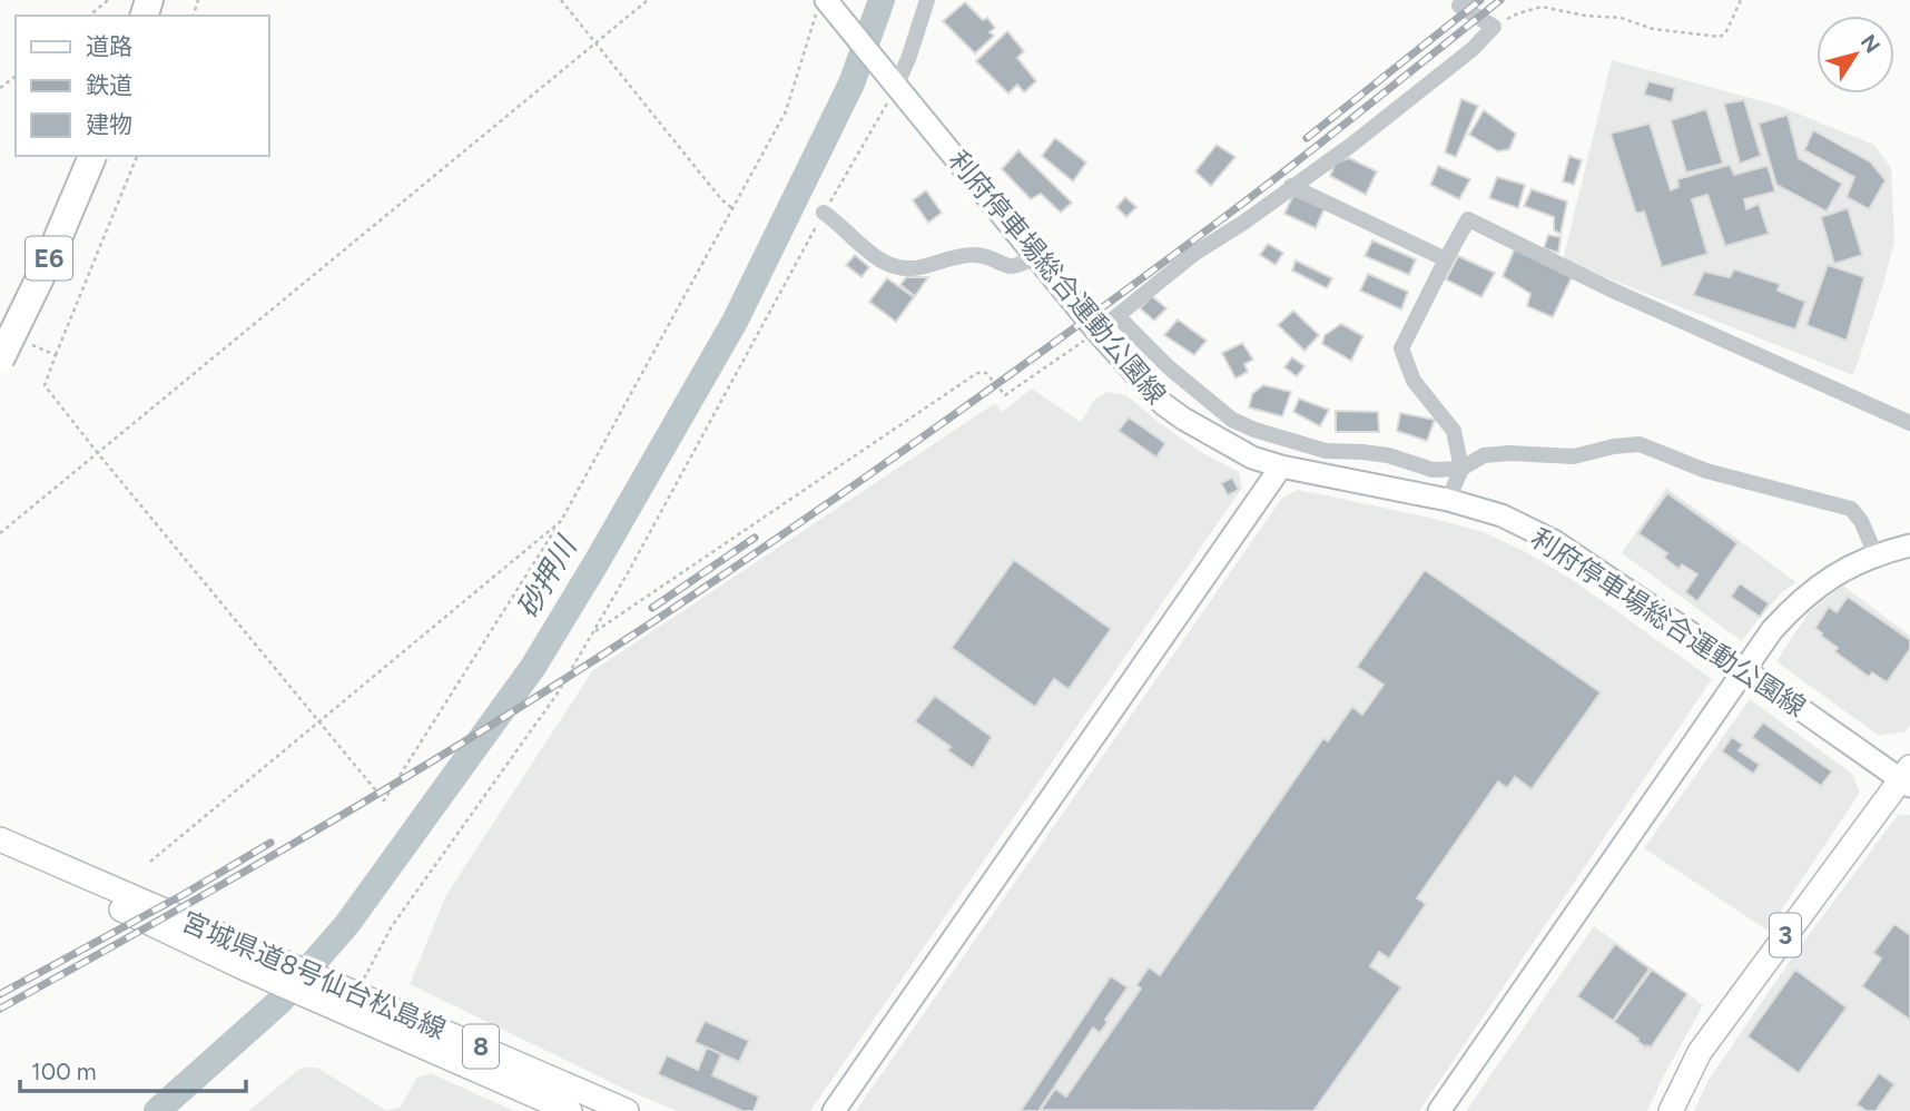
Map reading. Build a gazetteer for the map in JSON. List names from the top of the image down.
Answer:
{
  "streets": {
    "highway": ["E6"],
    "main road": ["3", "宮城県道8号仙台松島線", "8"],
    "street": ["利府停車場総合運動公園線"]
  },
  "crossings": [
    ["利府停車場総合運動公園線", "3"]
  ],
  "water": ["砂押川"],
  "legend": ["道路", "鉄道", "建物"],
  "scale_bar": "100 m",
  "north": "top right"
}
